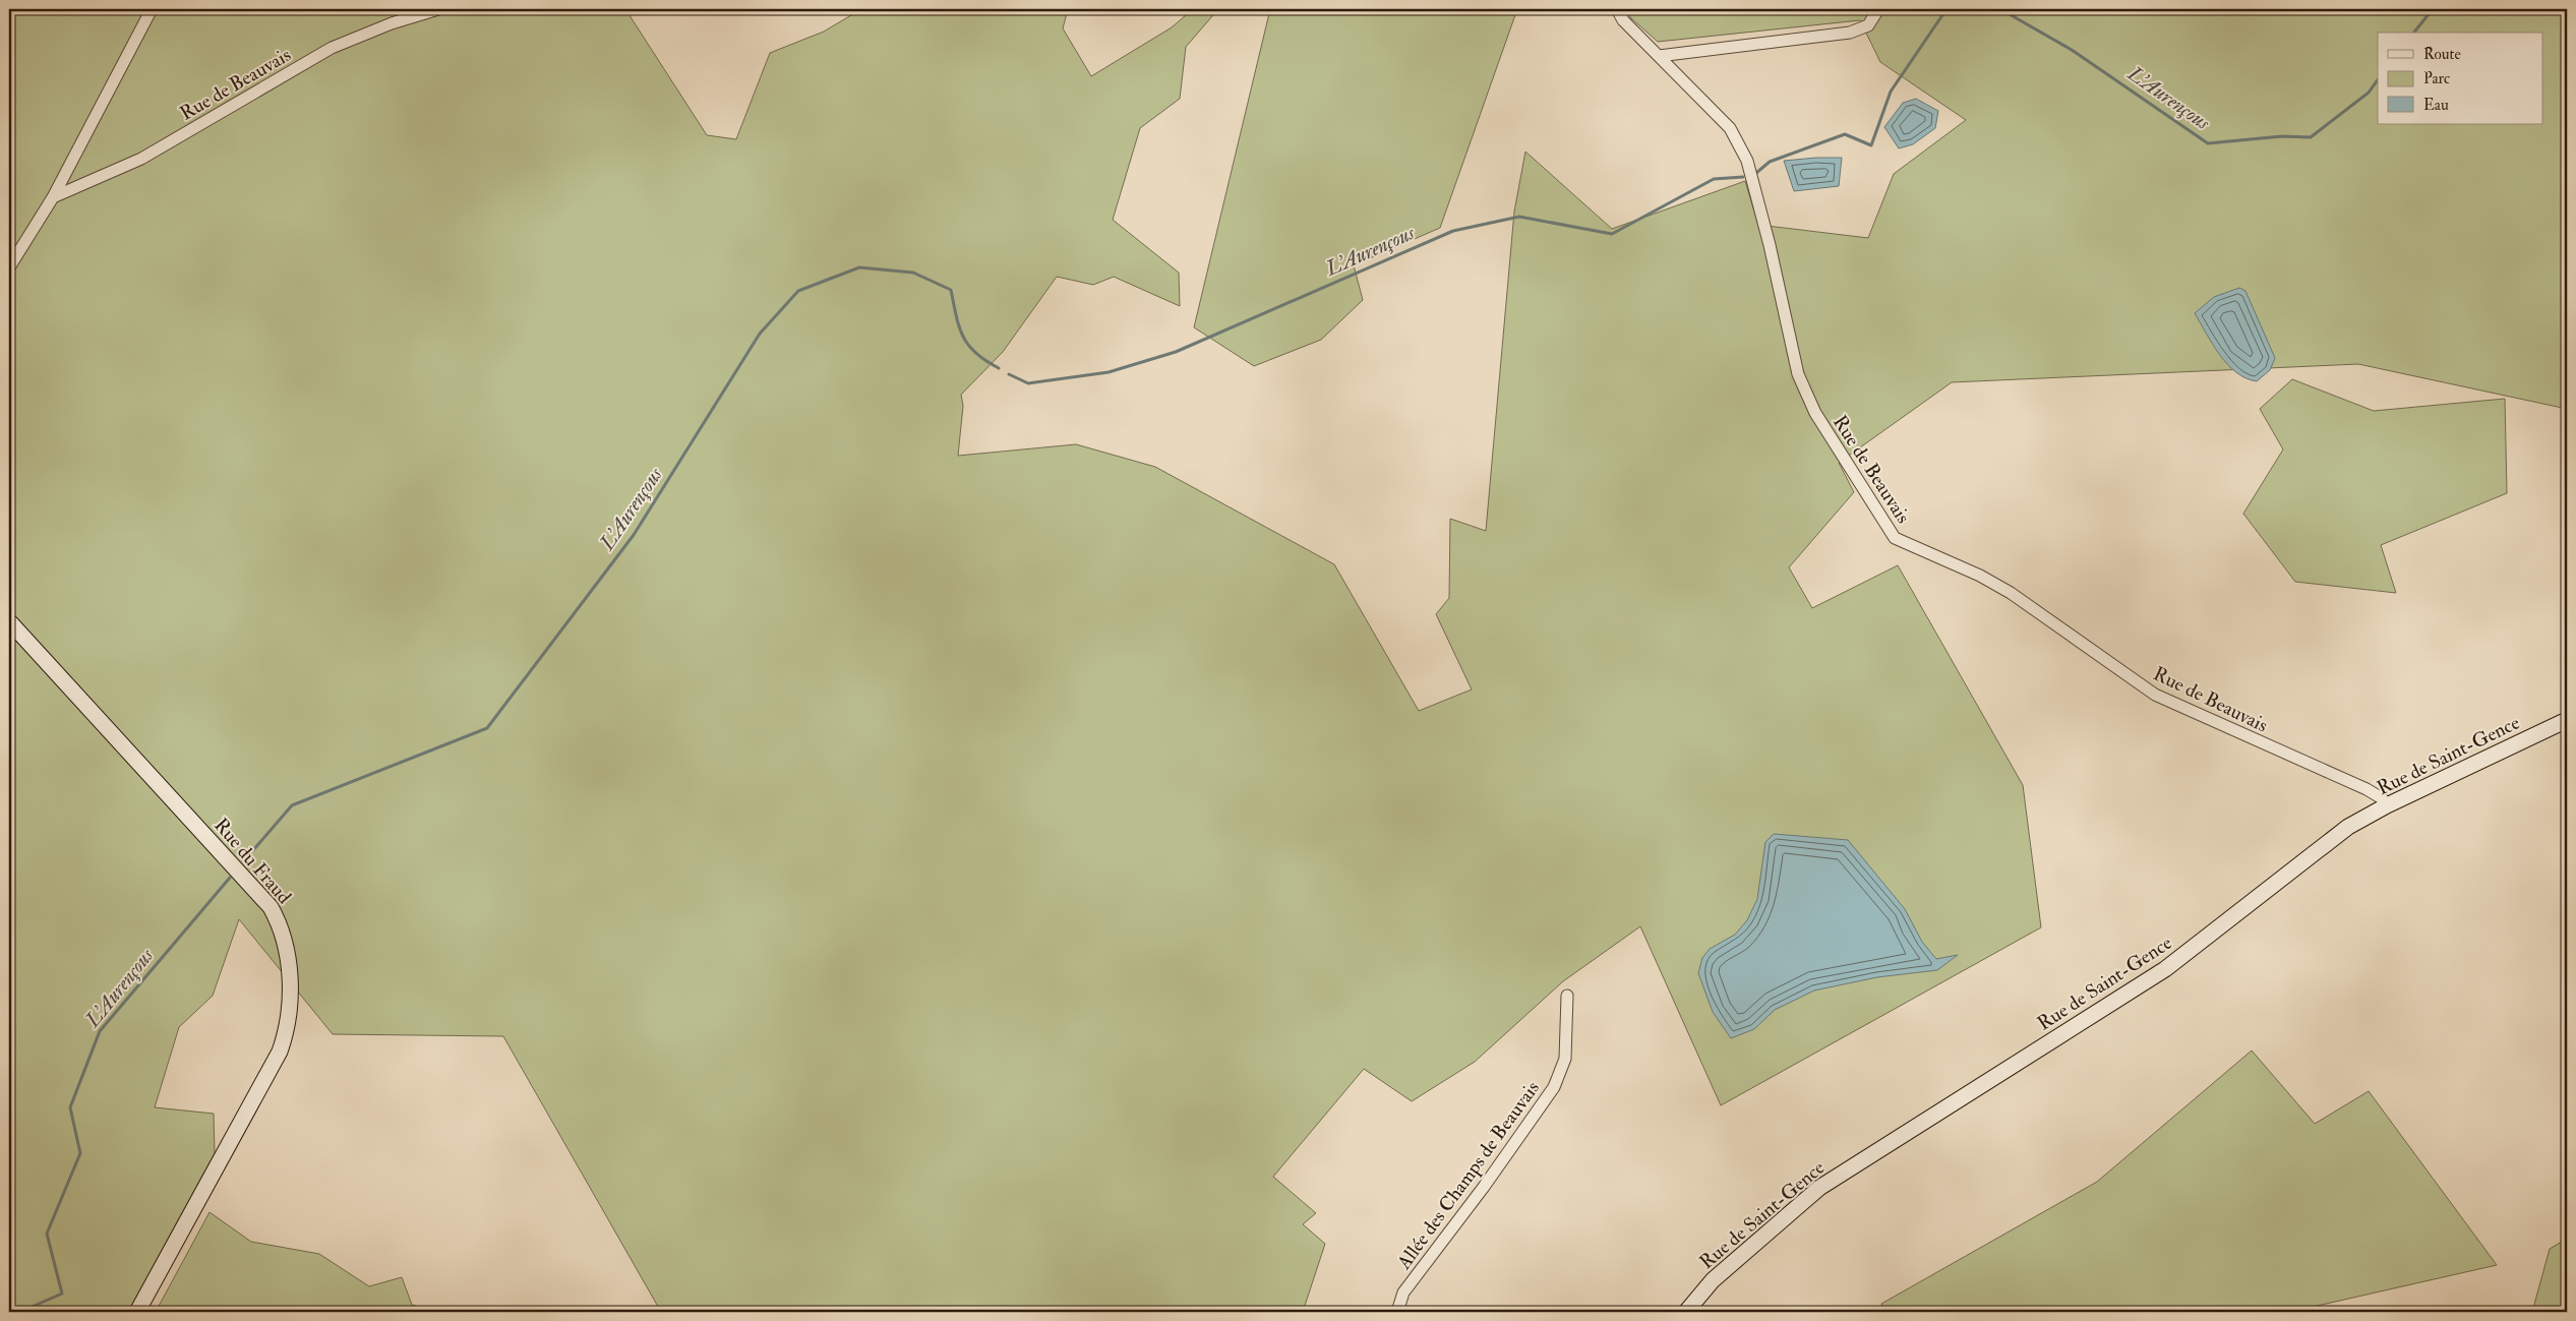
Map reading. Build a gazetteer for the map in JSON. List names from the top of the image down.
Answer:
{
  "streets": {
    "street": [
      "Rue de Beauvais",
      "Rue de Saint-Gence",
      "Rue du Fraud",
      "Allée des Champs de Beauvais"
    ]
  },
  "crossings": [
    ["Rue de Beauvais", "Rue de Saint-Gence"]
  ],
  "water": ["L'Aurençous"],
  "legend": ["Route", "Parc", "Eau"]
}
